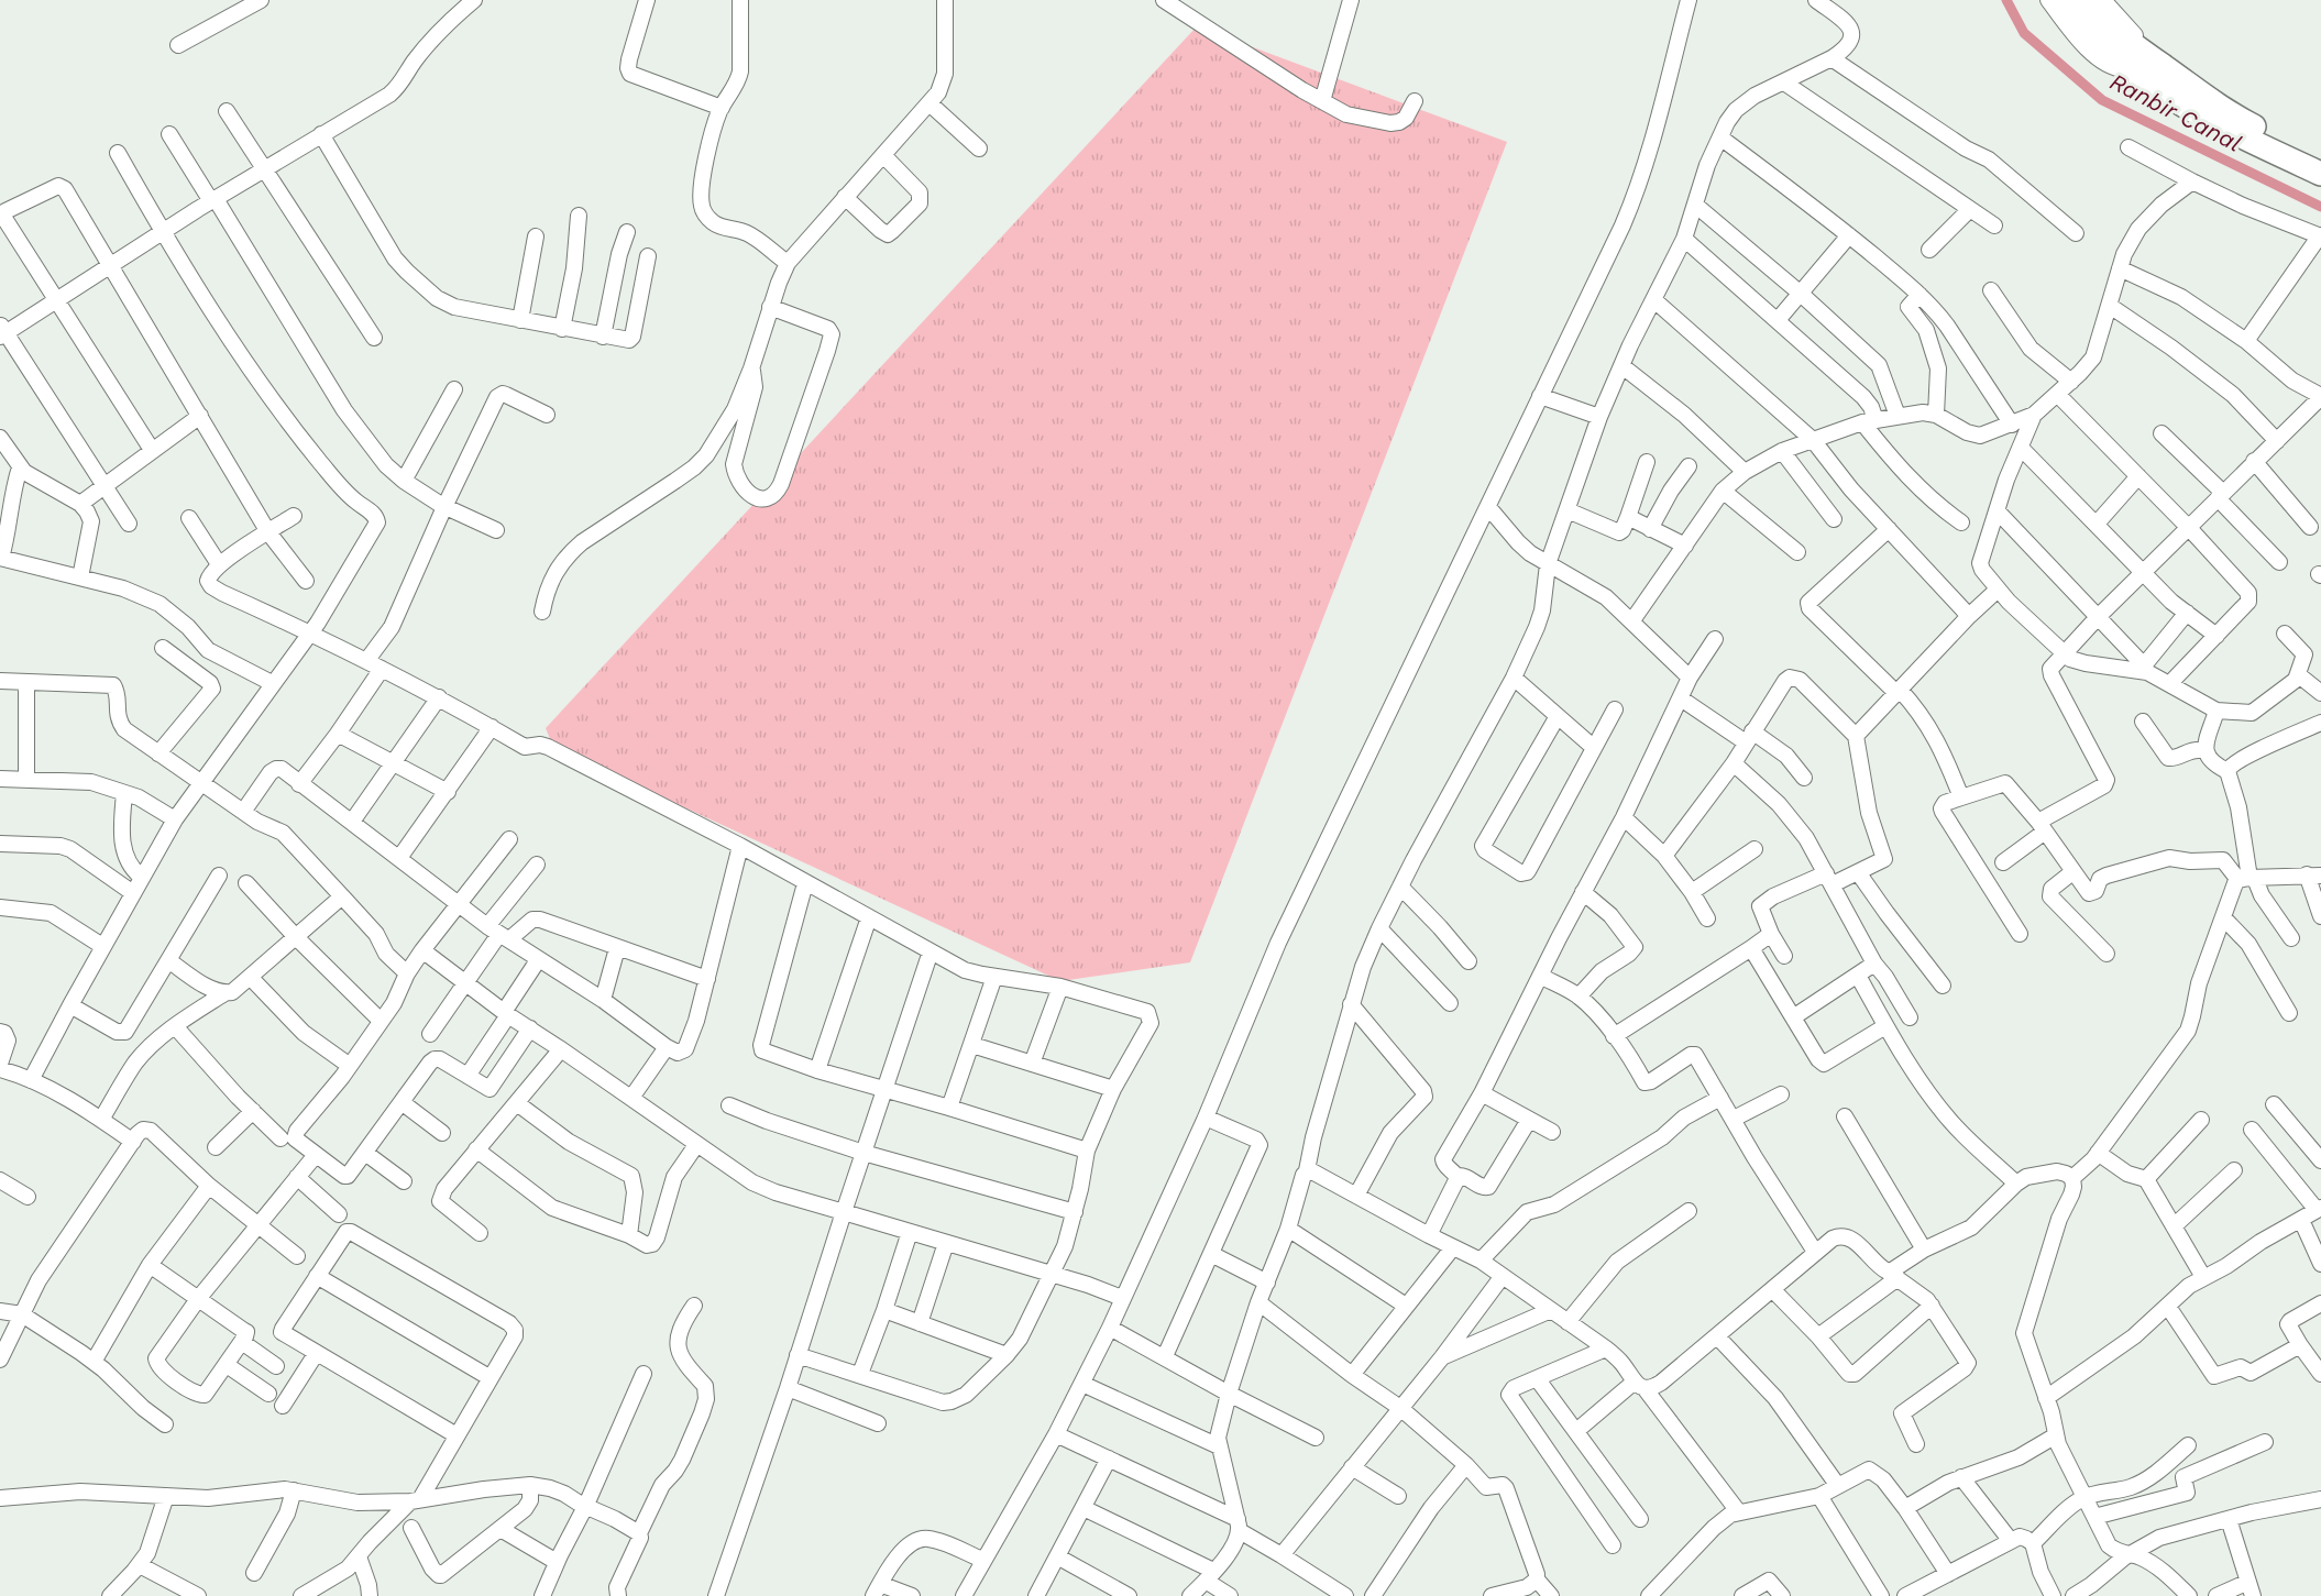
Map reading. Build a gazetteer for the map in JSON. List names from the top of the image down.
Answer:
{
  "water": ["Ranbir Canal"]
}
